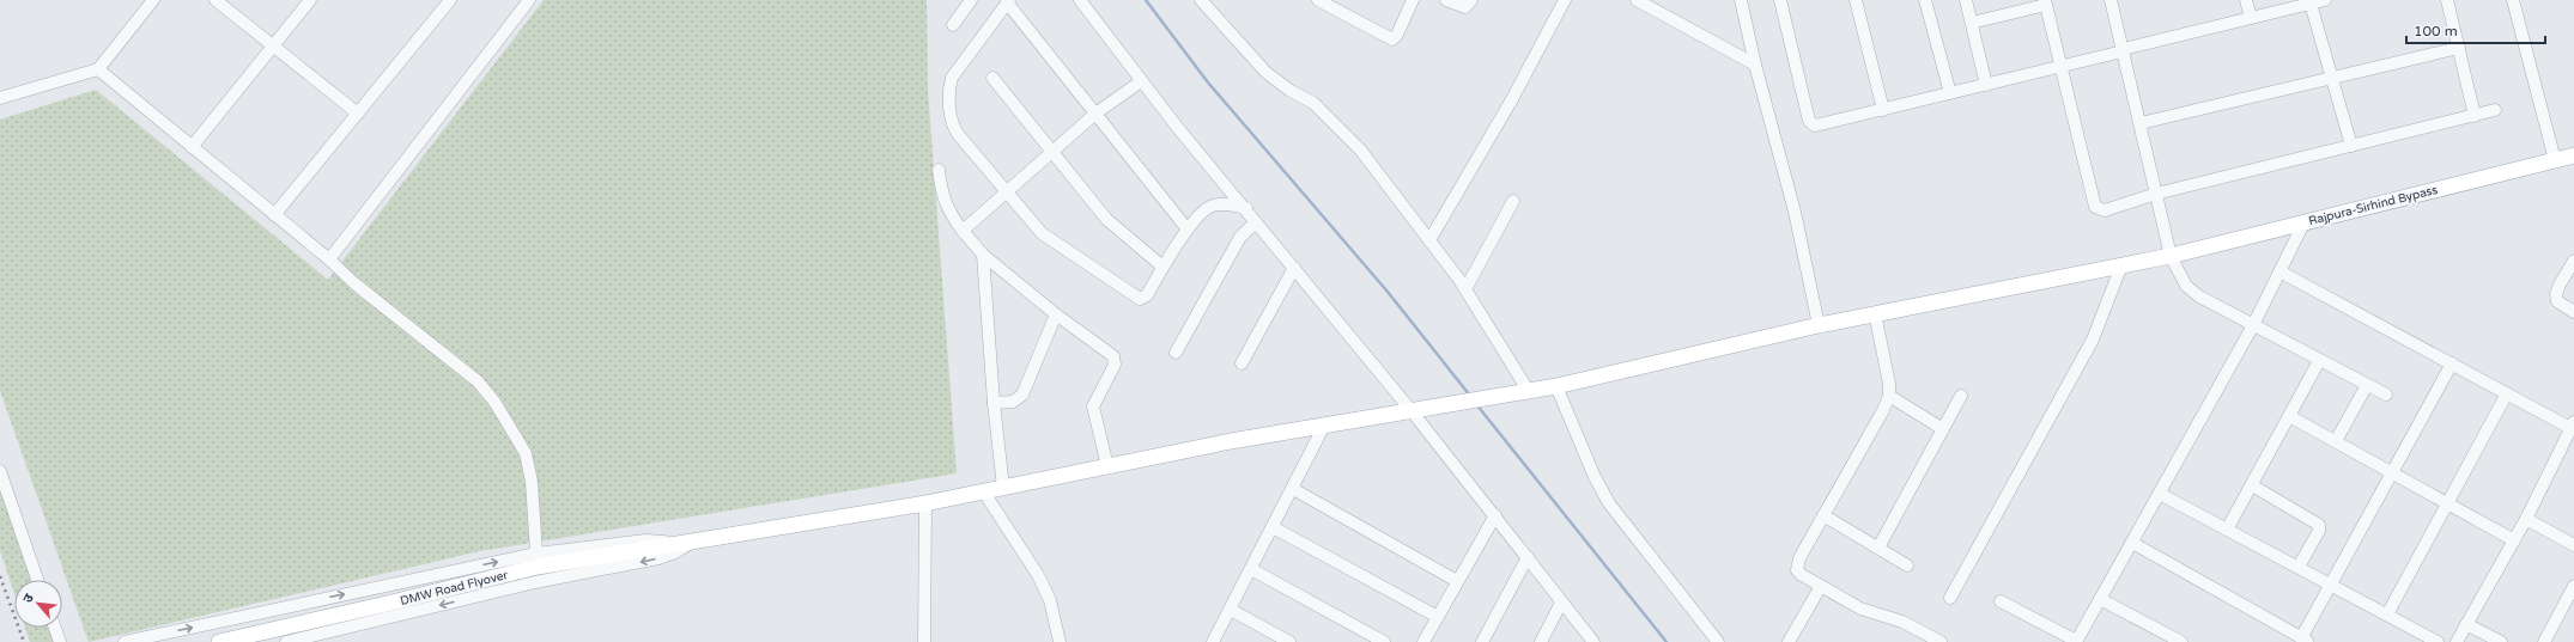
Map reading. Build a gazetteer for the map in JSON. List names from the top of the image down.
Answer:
{
  "streets": {
    "main road": ["Rajpura-Sirhind Bypass", "DMW Road Flyover"]
  },
  "crossings": [
    ["Rajpura-Sirhind Bypass", "DMW Road Flyover"]
  ],
  "scale_bar": "100 m",
  "north": "top left"
}
